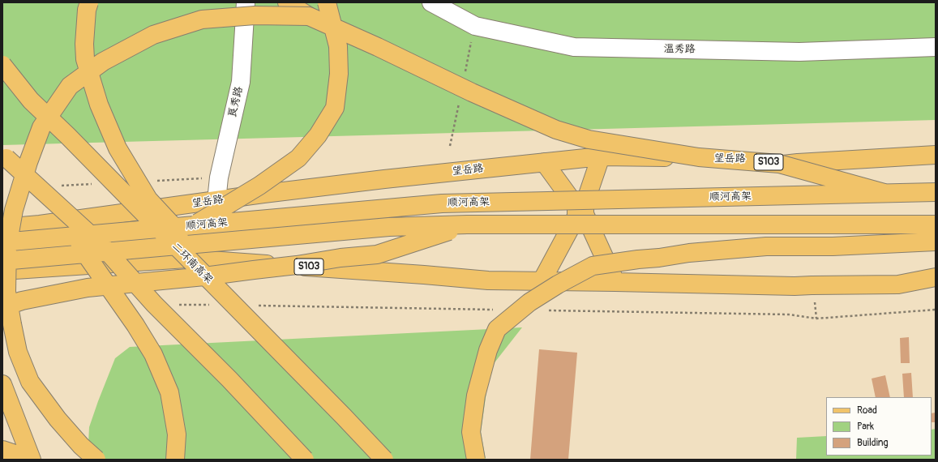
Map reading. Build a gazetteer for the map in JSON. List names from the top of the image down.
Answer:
{
  "streets": {
    "main road": [
      "望岳路",
      "S103",
      "顺河高架",
      "二环南高架"
    ],
    "street": ["温秀路", "良秀路"]
  },
  "crossings": [
    ["良秀路", "望岳路"]
  ],
  "legend": ["Road", "Park", "Building"]
}
